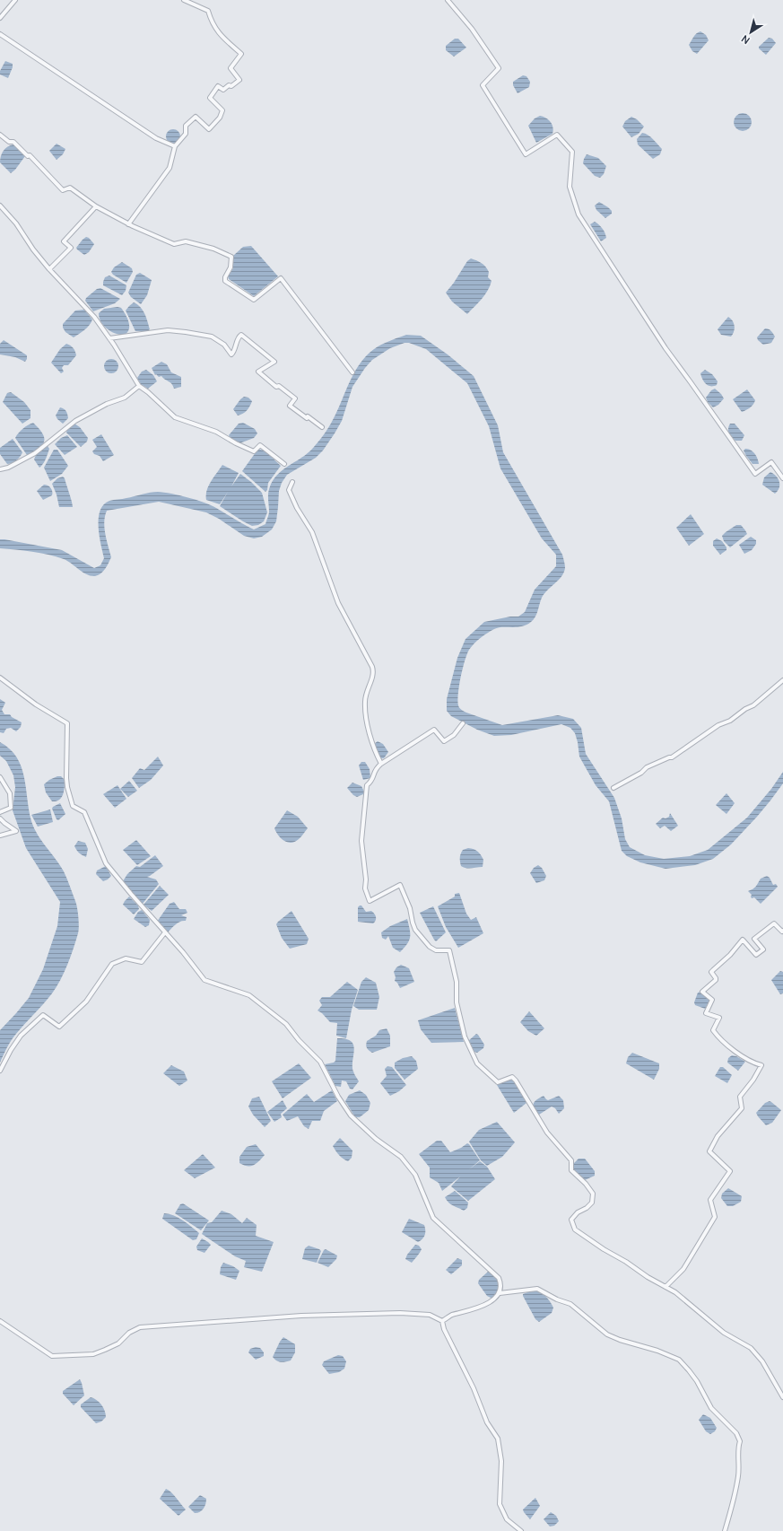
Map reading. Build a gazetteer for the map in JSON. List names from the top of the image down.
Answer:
{
  "north": "bottom left"
}
